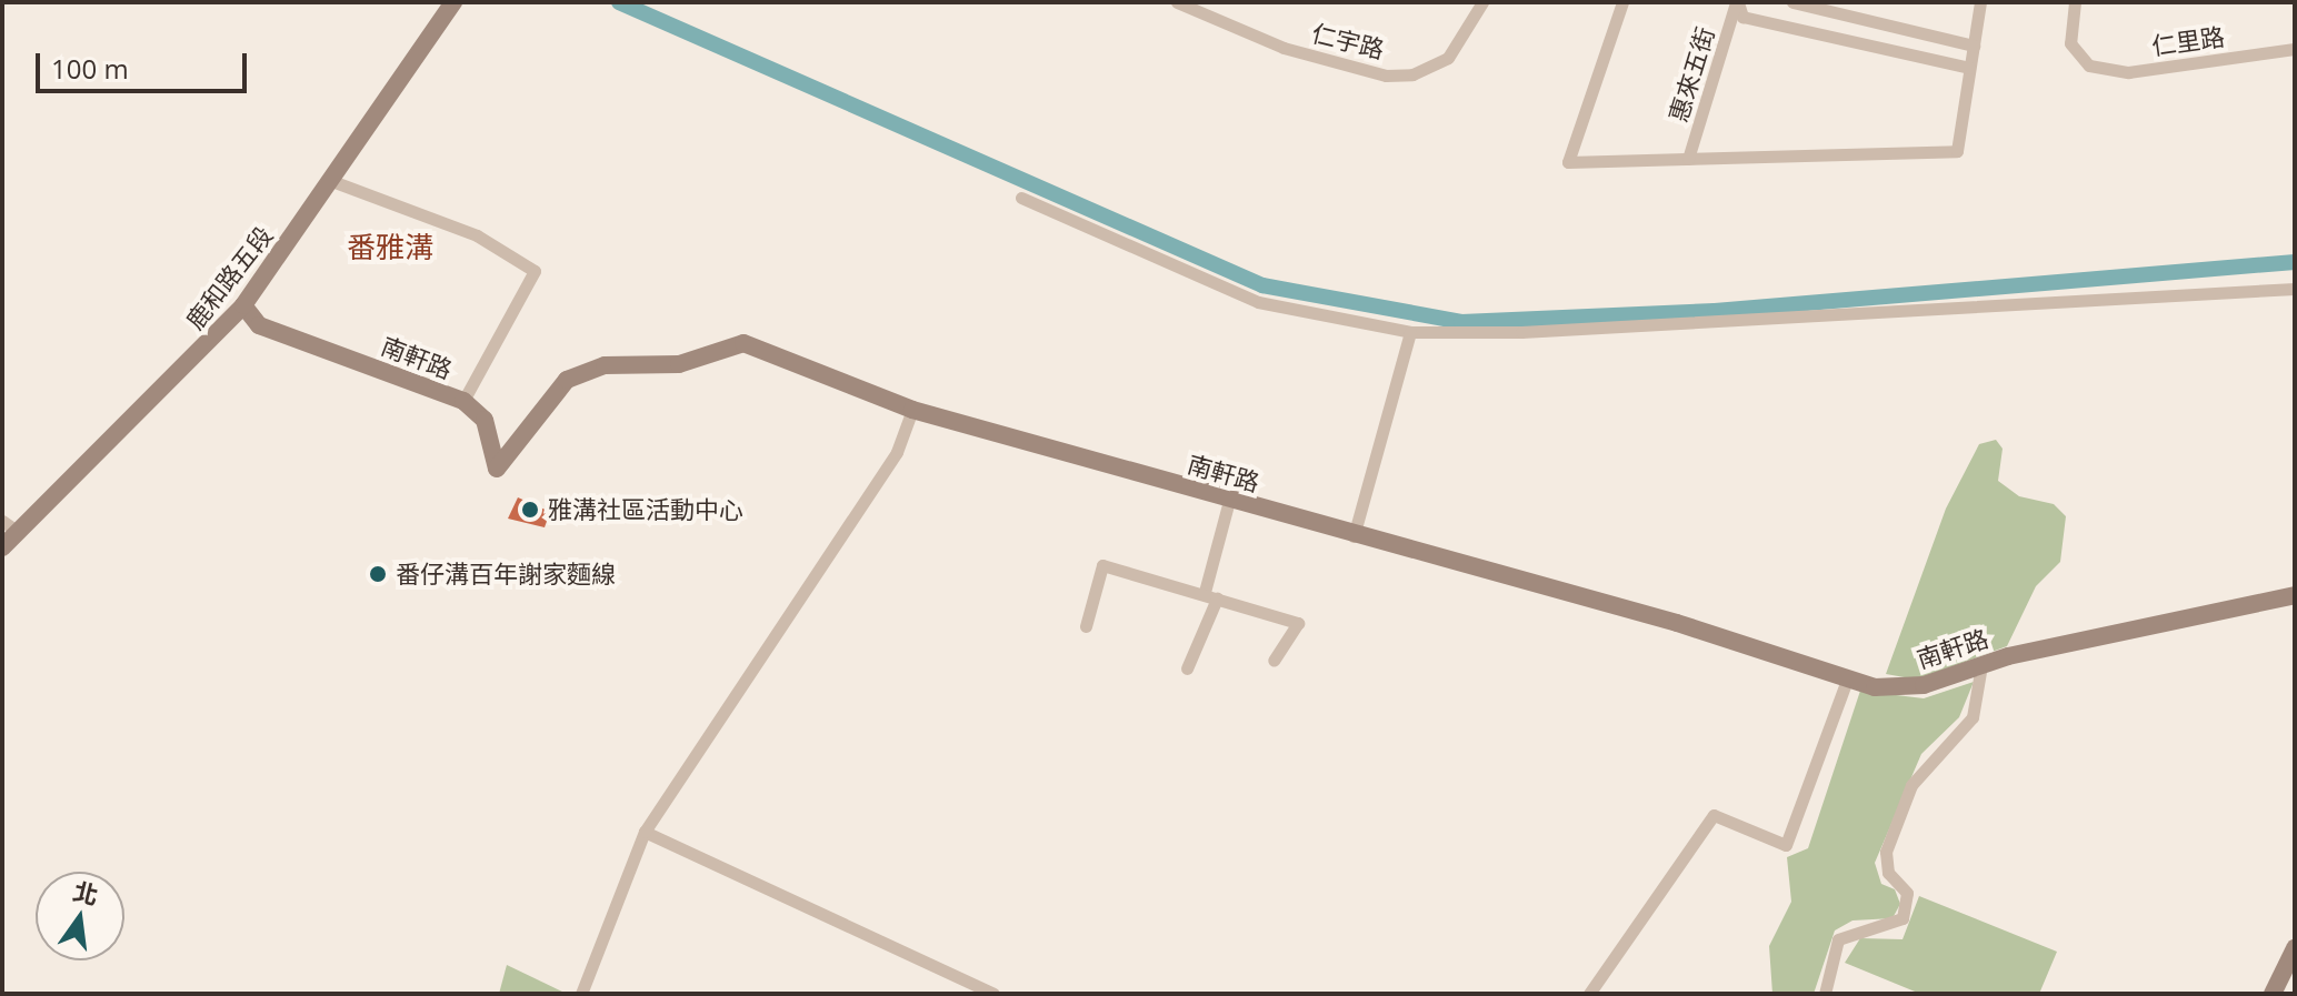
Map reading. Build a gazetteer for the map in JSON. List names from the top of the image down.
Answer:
{
  "streets": {
    "street": [
      "仁宇路",
      "仁里路",
      "惠來五街",
      "鹿和路五段",
      "南軒路"
    ]
  },
  "crossings": [
    ["鹿和路五段", "南軒路"]
  ],
  "districts": ["番雅溝"],
  "places": ["雅溝社區活動中心", "番仔溝百年謝家麵線"],
  "scale_bar": "100 m",
  "north": "top"
}
